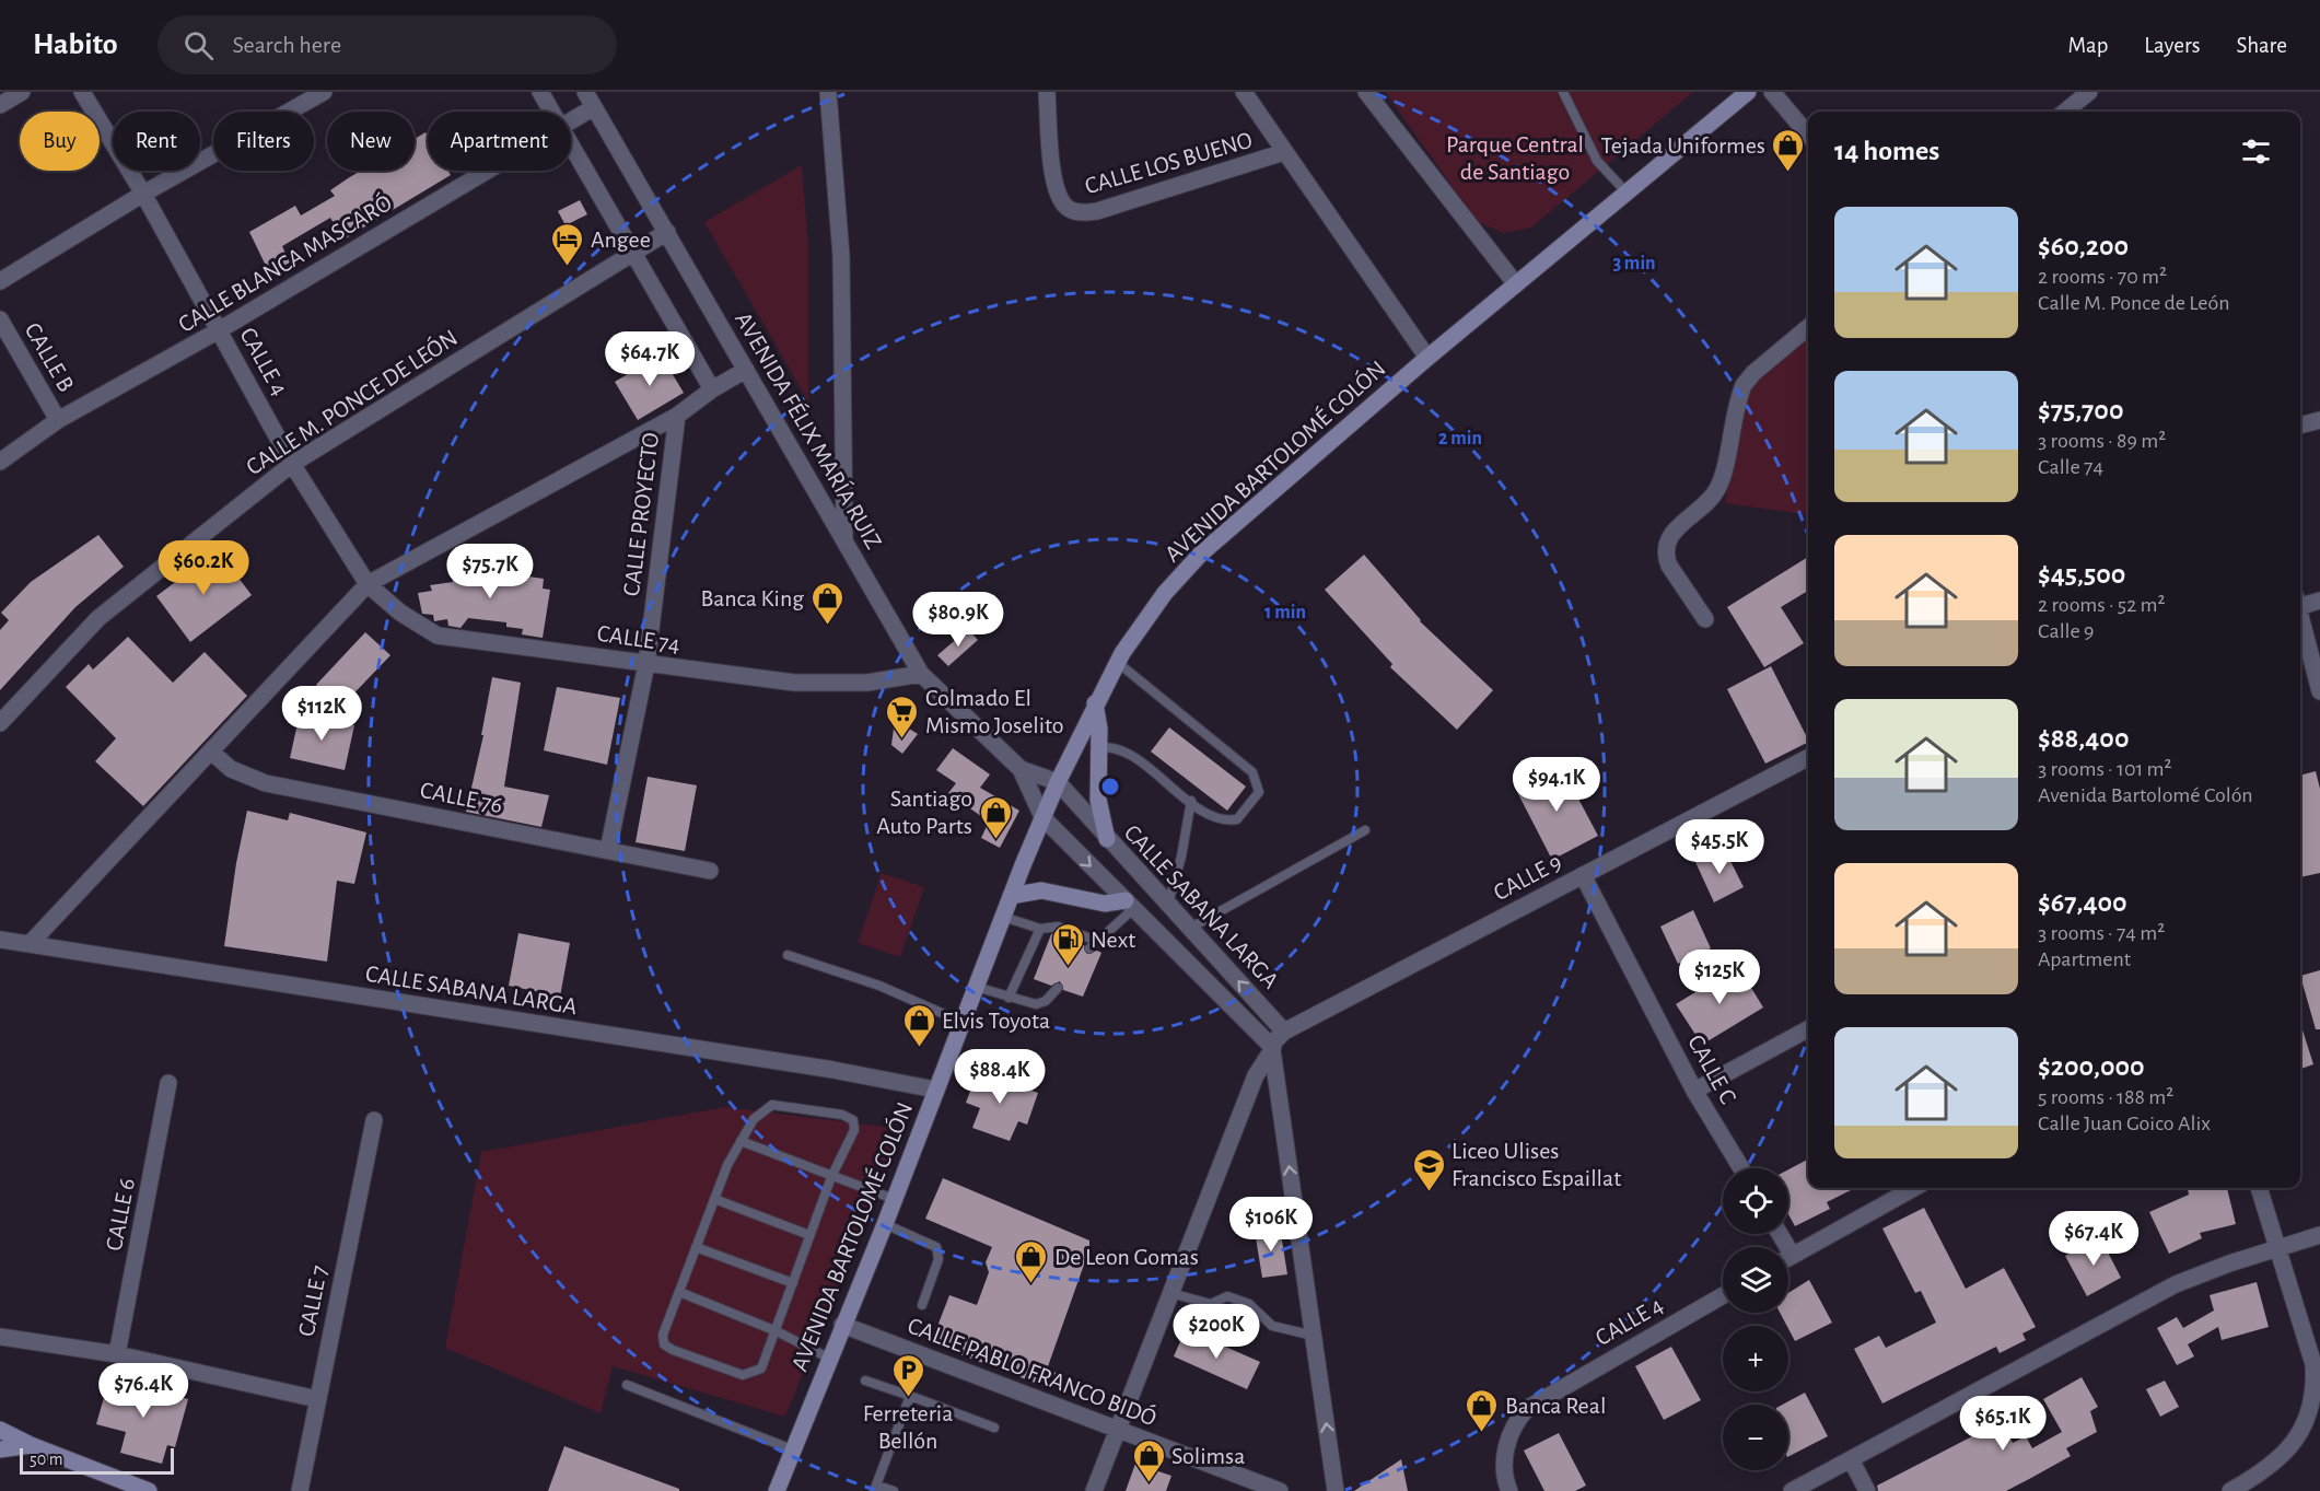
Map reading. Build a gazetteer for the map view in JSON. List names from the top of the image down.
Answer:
{
  "streets": {
    "main road": ["AVENIDA BARTOLOMÉ COLÓN"],
    "street": [
      "CALLE LOS BUENO",
      "CALLE BLANCA MASCARÓ",
      "CALLE B",
      "CALLE 4",
      "CALLE M. PONCE DE LEÓN",
      "AVENIDA FÉLIX MARÍA RUIZ",
      "CALLE PROYECTO",
      "CALLE 74",
      "CALLE 76",
      "CALLE 9",
      "CALLE SABANA LARGA",
      "CALLE C",
      "CALLE 6",
      "CALLE 7",
      "CALLE PABLO FRANCO BIDÓ"
    ]
  },
  "crossings": [
    ["CALLE LOS BUENO", "AVENIDA BARTOLOMÉ COLÓN"],
    ["CALLE BLANCA MASCARÓ", "CALLE B"],
    ["CALLE BLANCA MASCARÓ", "CALLE 4"],
    ["CALLE BLANCA MASCARÓ", "AVENIDA FÉLIX MARÍA RUIZ"],
    ["CALLE 4", "CALLE M. PONCE DE LEÓN"],
    ["CALLE 4", "CALLE 74"],
    ["CALLE M. PONCE DE LEÓN", "AVENIDA FÉLIX MARÍA RUIZ"],
    ["AVENIDA FÉLIX MARÍA RUIZ", "AVENIDA BARTOLOMÉ COLÓN"],
    ["AVENIDA FÉLIX MARÍA RUIZ", "CALLE 74"],
    ["AVENIDA FÉLIX MARÍA RUIZ", "CALLE SABANA LARGA"],
    ["AVENIDA BARTOLOMÉ COLÓN", "CALLE SABANA LARGA"],
    ["AVENIDA BARTOLOMÉ COLÓN", "CALLE PABLO FRANCO BIDÓ"],
    ["CALLE PROYECTO", "CALLE 74"],
    ["CALLE PROYECTO", "CALLE 76"],
    ["CALLE 9", "CALLE SABANA LARGA"],
    ["CALLE 9", "CALLE C"],
    ["CALLE 9", "CALLE PABLO FRANCO BIDÓ"]
  ],
  "parks": ["Parque Central de Santiago"],
  "places": {
    "shop": [
      "Tejada Uniformes",
      "Banca King",
      "Santiago Auto Parts",
      "Elvis Toyota",
      "De Leon Gomas",
      "Banca Real",
      "Solimsa"
    ],
    "hotel": ["Angee"],
    "supermarket": ["Colmado El Mismo Joselito"],
    "fuel station": ["Next"],
    "school or university": ["Liceo Ulises Francisco Espaillat"],
    "parking": ["Ferreteria Bellón"]
  },
  "scale_bar": "50 m",
  "page": {
    "header": "Habito",
    "search": "Search here",
    "nav": ["Map", "Layers", "Share"],
    "chip": [
      "Buy",
      "Rent",
      "Filters",
      "New",
      "Apartment"
    ],
    "heading": "14 homes",
    "list": [
      {
        "name": "$60,200",
        "note": "2 rooms · 70 m² · Calle M. Ponce de León"
      },
      {
        "name": "$75,700",
        "note": "3 rooms · 89 m² · Calle 74"
      },
      {
        "name": "$45,500",
        "note": "2 rooms · 52 m² · Calle 9"
      },
      {
        "name": "$88,400",
        "note": "3 rooms · 101 m² · Avenida Bartolomé Colón"
      },
      {
        "name": "$67,400",
        "note": "3 rooms · 74 m² · Apartment"
      },
      {
        "name": "$200,000",
        "note": "5 rooms · 188 m² · Calle Juan Goico Alix"
      }
    ],
    "price": [
      "$64.7K",
      "$60.2K",
      "$75.7K",
      "$80.9K",
      "$112K",
      "$94.1K",
      "$45.5K",
      "$125K",
      "$88.4K",
      "$106K",
      "$67.4K",
      "$200K",
      "$76.4K",
      "$65.1K"
    ],
    "map_buttons": ["+", "−"],
    "scale": "50 m"
  },
  "rings": ["3 min", "2 min", "1 min"]
}
